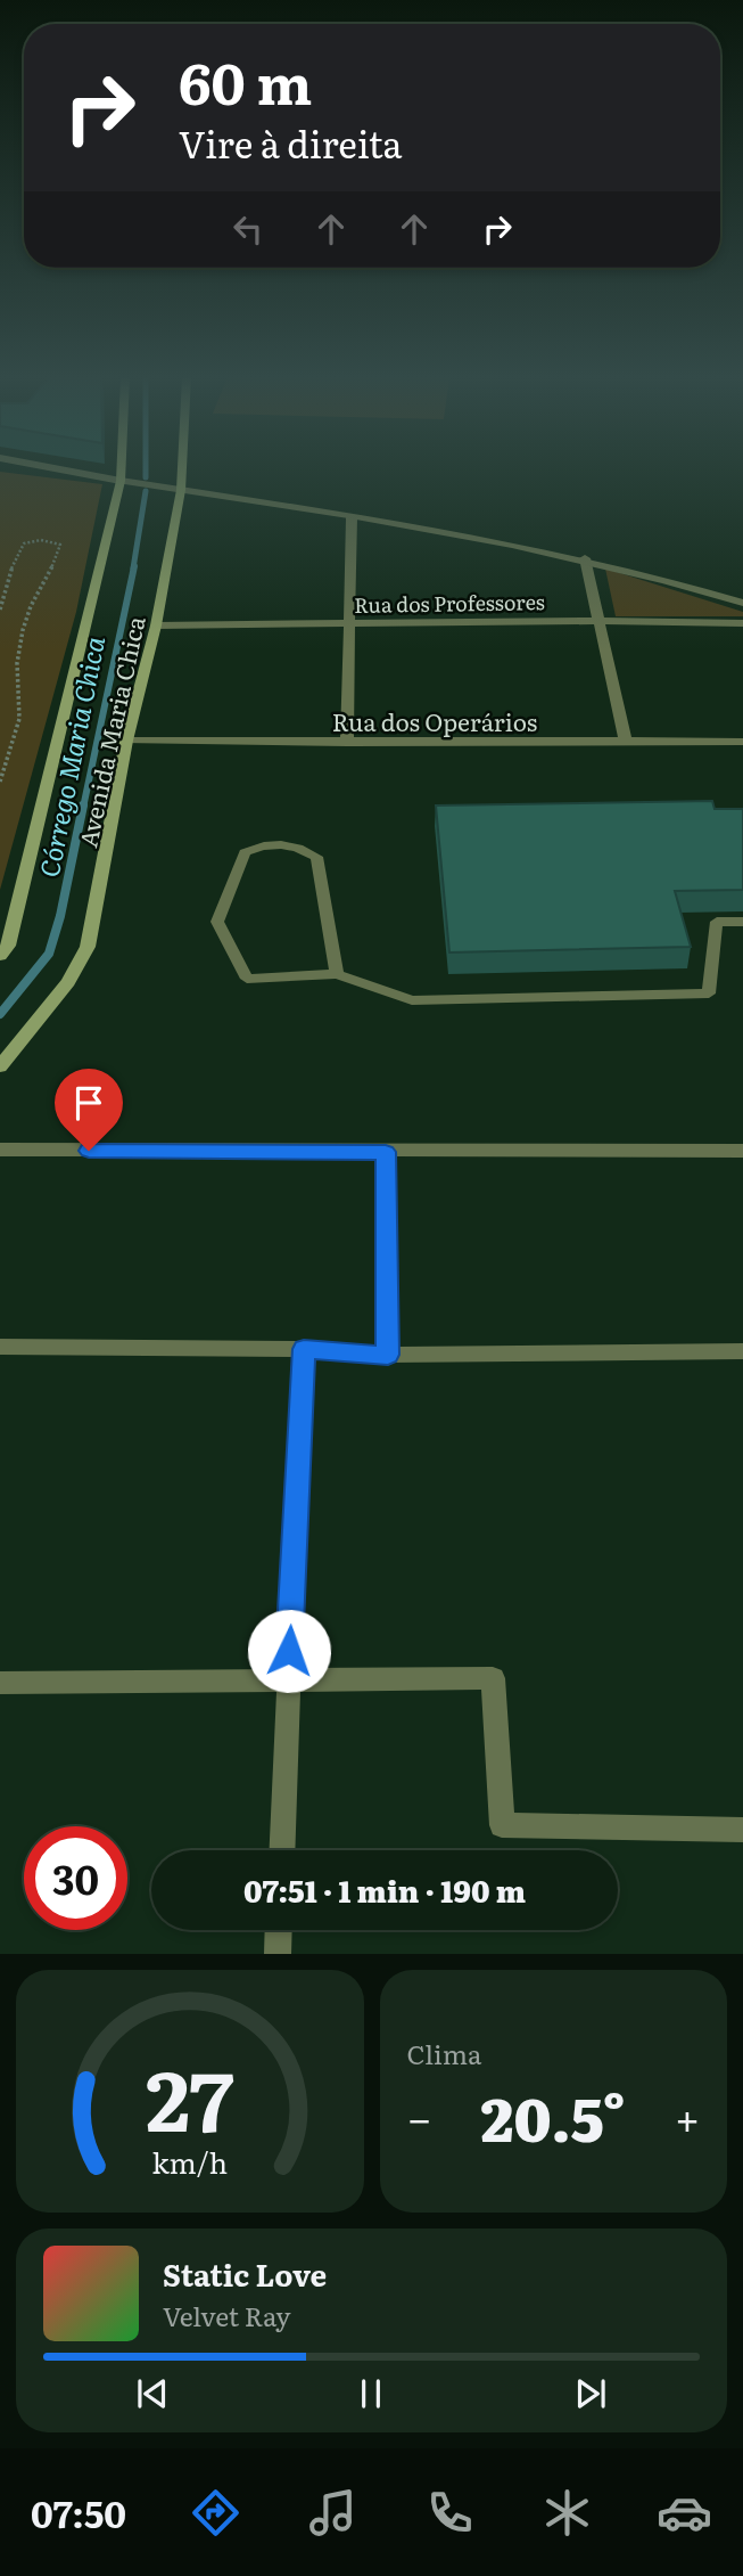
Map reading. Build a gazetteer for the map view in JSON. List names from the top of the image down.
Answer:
{
  "streets": {
    "main road": ["Avenida Maria Chica"],
    "street": ["Rua dos Professores", "Rua dos Operários"]
  },
  "crossings": [
    ["Rua dos Professores", "Avenida Maria Chica"],
    ["Rua dos Operários", "Avenida Maria Chica"]
  ],
  "water": ["Córrego Maria Chica"],
  "page": {
    "turn": ["60 m", "Vire à direita"],
    "limit": "30",
    "trip": "07:51 · 1 min · 190 m",
    "tile": "Clima",
    "heat": ["−", "20.5°", "+"],
    "song": ["Static Love", "Velvet Ray"],
    "tabs": "07:50",
    "gauge": ["27", "km/h"]
  }
}
